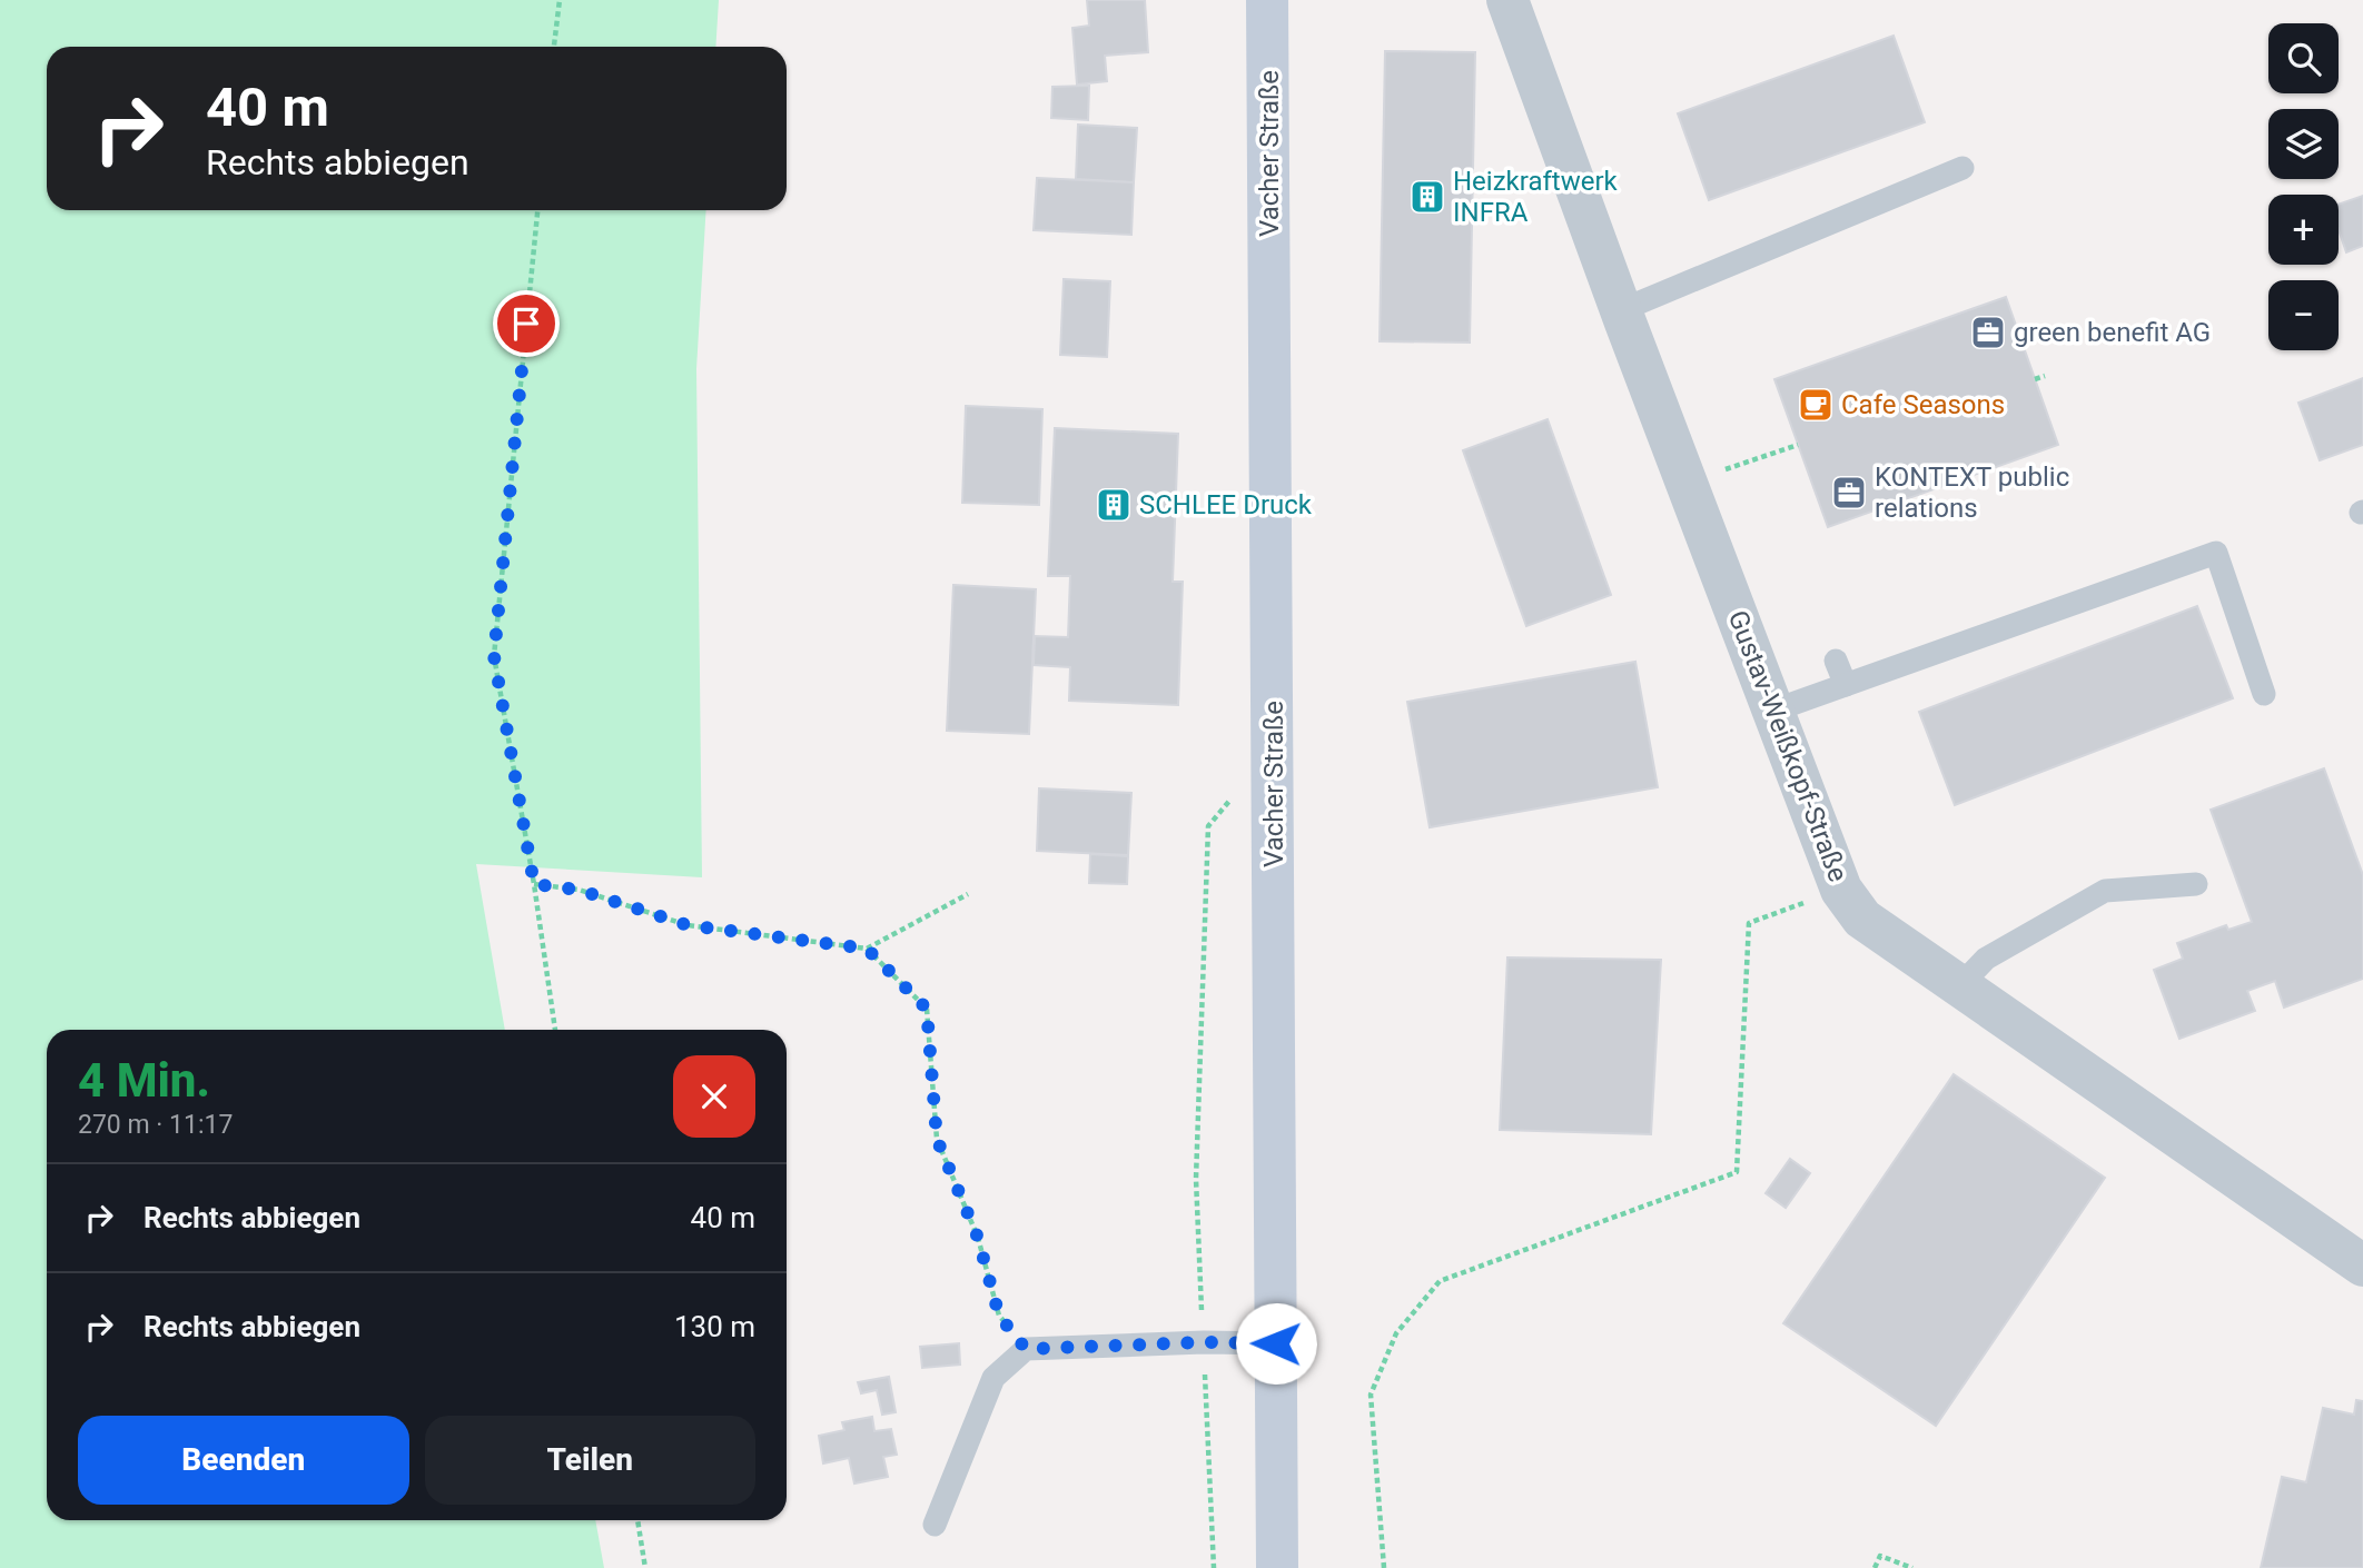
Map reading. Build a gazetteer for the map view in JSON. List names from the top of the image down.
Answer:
{
  "streets": {
    "street": ["Vacher Straße", "Gustav-Weißkopf-Straße"]
  },
  "places": {
    "building": ["Heizkraftwerk INFRA", "SCHLEE Druck"],
    "office": ["green benefit AG", "KONTEXT public relations"],
    "cafe": ["Cafe Seasons"]
  },
  "page": {
    "map_buttons": ["+", "−"],
    "turn": ["40 m", "Rechts abbiegen"],
    "heading": ["4 Min.", "270 m · 11:17"],
    "list": [
      {
        "name": "Rechts abbiegen",
        "value": "40 m"
      },
      {
        "name": "Rechts abbiegen",
        "value": "130 m"
      }
    ],
    "buttons": ["Beenden", "Teilen"]
  }
}
